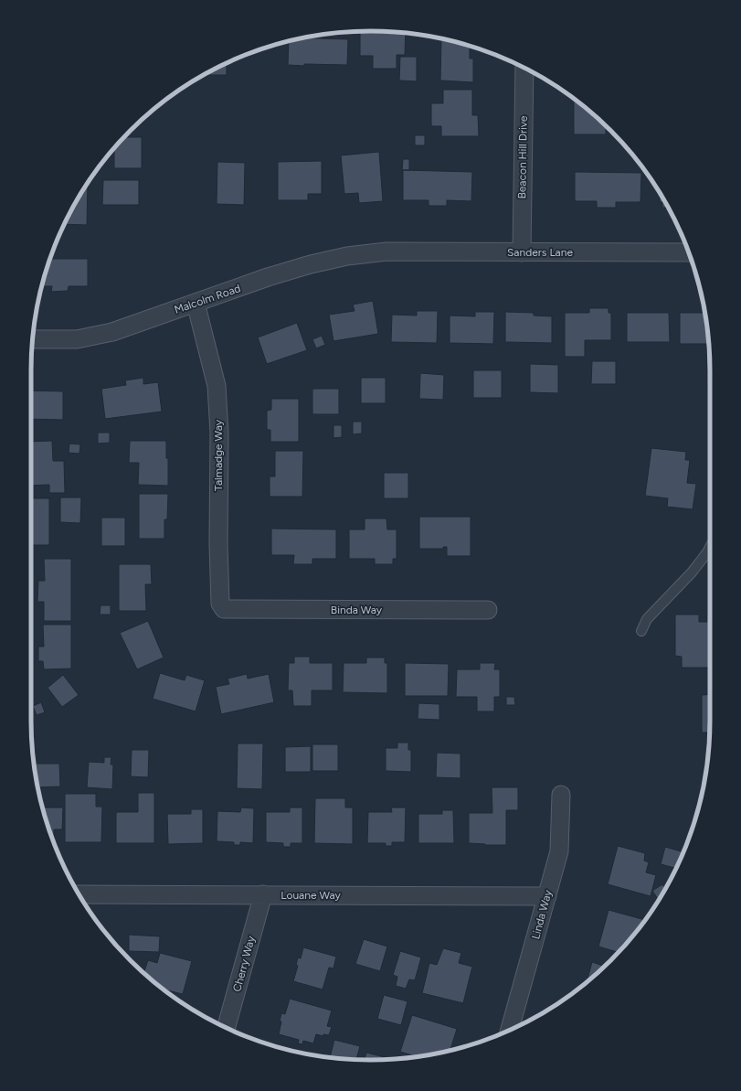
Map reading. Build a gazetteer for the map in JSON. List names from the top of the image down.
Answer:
{
  "streets": {
    "street": [
      "Beacon Hill Drive",
      "Sanders Lane",
      "Malcolm Road",
      "Talmadge Way",
      "Binda Way",
      "Louane Way",
      "Linda Way",
      "Cherry Way"
    ]
  },
  "crossings": [
    ["Beacon Hill Drive", "Sanders Lane"],
    ["Sanders Lane", "Malcolm Road"],
    ["Malcolm Road", "Talmadge Way"],
    ["Talmadge Way", "Binda Way"],
    ["Louane Way", "Linda Way"],
    ["Louane Way", "Cherry Way"]
  ]
}
